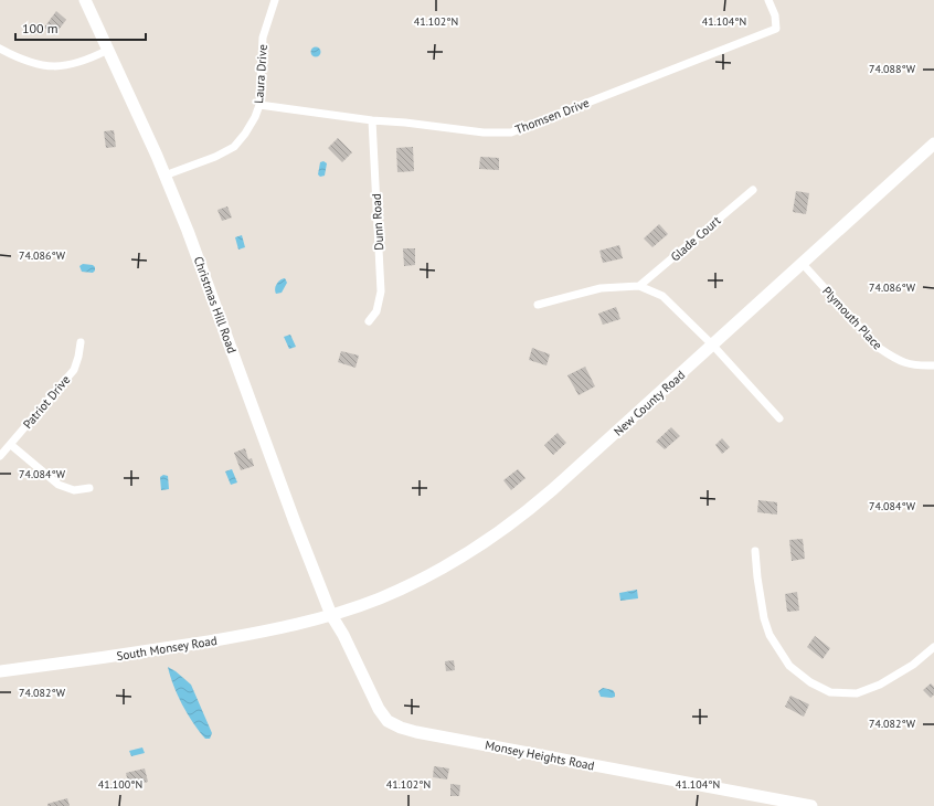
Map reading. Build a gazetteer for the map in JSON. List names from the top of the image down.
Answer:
{
  "streets": {
    "street": [
      "Laura Drive",
      "Thomsen Drive",
      "Dunn Road",
      "Glade Court",
      "Christmas Hill Road",
      "Plymouth Place",
      "Patriot Drive",
      "New County Road",
      "South Monsey Road",
      "Monsey Heights Road"
    ]
  },
  "crossings": [
    ["Laura Drive", "Thomsen Drive"],
    ["Laura Drive", "Christmas Hill Road"],
    ["Thomsen Drive", "Dunn Road"],
    ["Christmas Hill Road", "New County Road"],
    ["Christmas Hill Road", "South Monsey Road"],
    ["Christmas Hill Road", "Monsey Heights Road"],
    ["Plymouth Place", "New County Road"],
    ["New County Road", "South Monsey Road"],
    ["New County Road", "Monsey Heights Road"],
    ["South Monsey Road", "Monsey Heights Road"]
  ],
  "scale_bar": "100 m",
  "coordinates": [
    "41.102°N",
    "41.104°N",
    "74.088°W",
    "74.086°W",
    "74.084°W",
    "74.082°W",
    "41.100°N"
  ]
}
